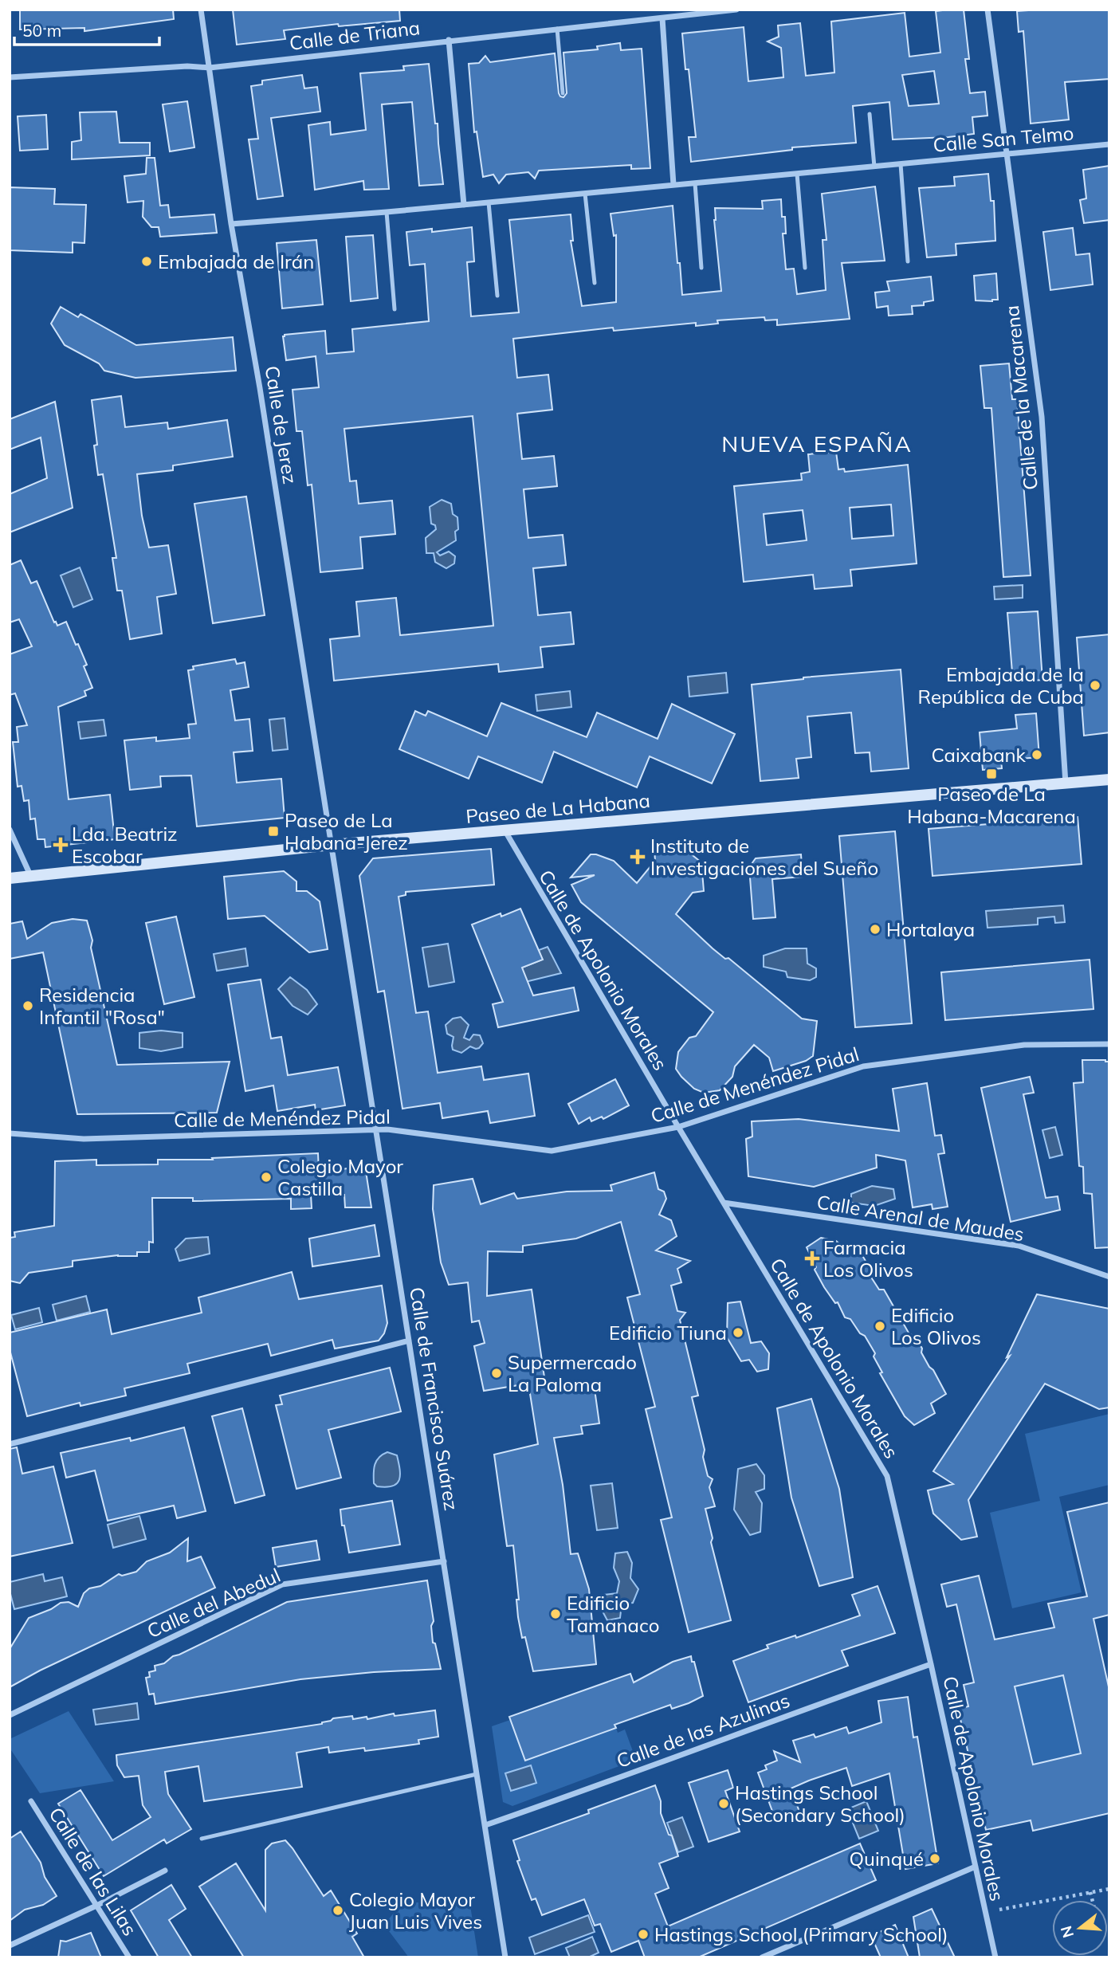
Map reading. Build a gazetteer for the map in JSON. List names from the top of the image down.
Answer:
{
  "streets": {
    "street": [
      "Calle de Triana",
      "Calle San Telmo",
      "Calle de la Macarena",
      "Calle de Jerez",
      "Paseo de La Habana",
      "Calle de Apolonio Morales",
      "Calle de Menéndez Pidal",
      "Calle Arenal de Maudes",
      "Calle de Francisco Suárez",
      "Calle del Abedul",
      "Calle de las Azulinas",
      "Calle de las Lilas"
    ]
  },
  "crossings": [
    ["Calle de Triana", "Calle de Jerez"],
    ["Calle San Telmo", "Calle de la Macarena"],
    ["Calle San Telmo", "Calle de Jerez"],
    ["Calle de la Macarena", "Paseo de La Habana"],
    ["Calle de Jerez", "Paseo de La Habana"],
    ["Calle de Jerez", "Calle de Francisco Suárez"],
    ["Paseo de La Habana", "Calle de Apolonio Morales"],
    ["Paseo de La Habana", "Calle de Francisco Suárez"],
    ["Calle de Apolonio Morales", "Calle de Menéndez Pidal"],
    ["Calle de Apolonio Morales", "Calle Arenal de Maudes"],
    ["Calle de Apolonio Morales", "Calle de las Azulinas"],
    ["Calle de Menéndez Pidal", "Calle de Francisco Suárez"],
    ["Calle de Francisco Suárez", "Calle del Abedul"],
    ["Calle de Francisco Suárez", "Calle de las Azulinas"]
  ],
  "districts": ["NUEVA ESPAÑA"],
  "places": {
    "other": [
      "Embajada de Irán",
      "Embajada de la República de Cuba",
      "Caixabank",
      "Hortalaya",
      "Residencia Infantil \"Rosa\"",
      "Colegio Mayor Castilla",
      "Edificio Los Olivos",
      "Edificio Tiuna",
      "Supermercado La Paloma",
      "Edificio Tamanaco",
      "Hastings School (Secondary School)",
      "Quinqué",
      "Colegio Mayor Juan Luis Vives",
      "Hastings School (Primary School)"
    ],
    "transit": ["Paseo de La Habana-Macarena", "Paseo de La Habana-Jerez"],
    "health": ["Lda. Beatriz Escobar", "Instituto de Investigaciones del Sueño", "Farmacia Los Olivos"]
  },
  "scale_bar": "50 m",
  "north": "left"
}
